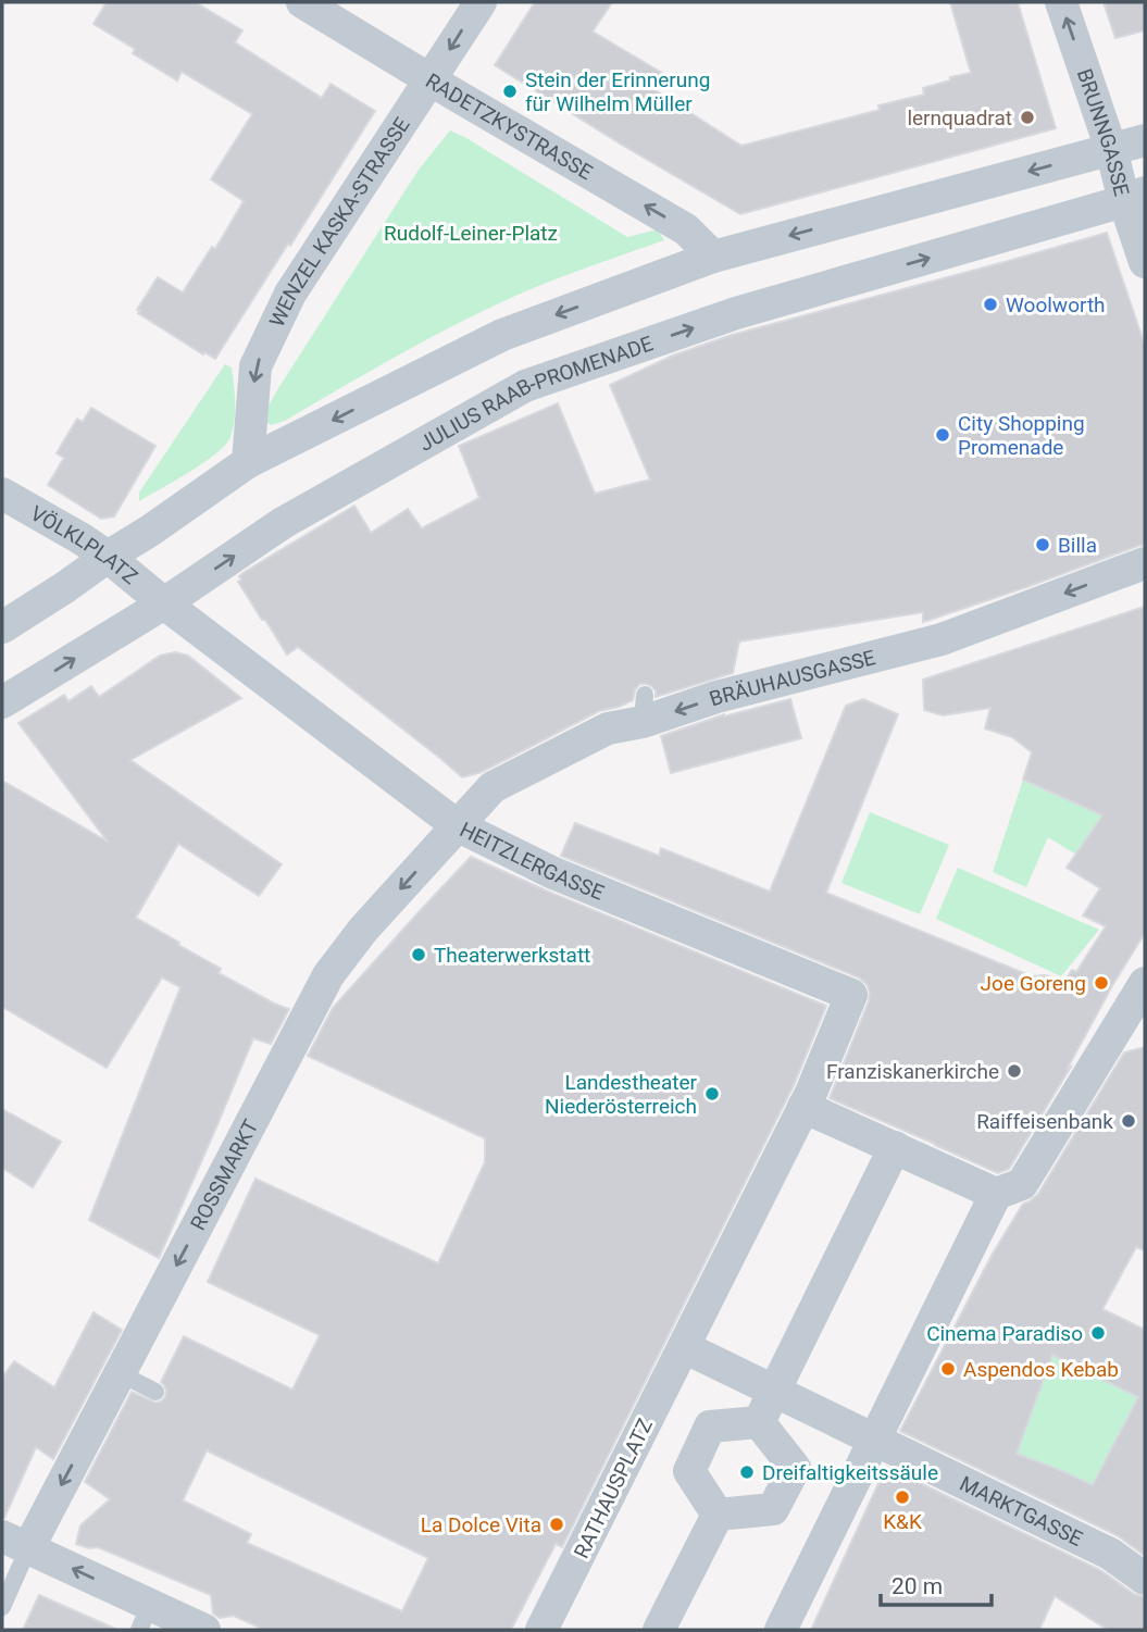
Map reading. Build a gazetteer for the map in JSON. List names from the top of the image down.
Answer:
{
  "streets": {
    "street": [
      "RADETZKYSTRASSE",
      "BRUNNGASSE",
      "WENZEL KASKA-STRASSE",
      "JULIUS RAAB-PROMENADE",
      "VÖLKLPLATZ",
      "BRÄUHAUSGASSE",
      "HEITZLERGASSE",
      "ROSSMARKT",
      "RATHAUSPLATZ",
      "MARKTGASSE"
    ]
  },
  "crossings": [
    ["RADETZKYSTRASSE", "WENZEL KASKA-STRASSE"],
    ["BRUNNGASSE", "JULIUS RAAB-PROMENADE"],
    ["JULIUS RAAB-PROMENADE", "VÖLKLPLATZ"],
    ["JULIUS RAAB-PROMENADE", "HEITZLERGASSE"],
    ["VÖLKLPLATZ", "HEITZLERGASSE"],
    ["BRÄUHAUSGASSE", "HEITZLERGASSE"],
    ["BRÄUHAUSGASSE", "ROSSMARKT"],
    ["HEITZLERGASSE", "ROSSMARKT"],
    ["HEITZLERGASSE", "RATHAUSPLATZ"]
  ],
  "one_way": [
    "RADETZKYSTRASSE",
    "BRUNNGASSE",
    "WENZEL KASKA-STRASSE",
    "BRÄUHAUSGASSE",
    "ROSSMARKT"
  ],
  "parks": ["Rudolf-Leiner-Platz"],
  "places": [
    "Stein der Erinnerung für Wilhelm Müller",
    "lernquadrat",
    "Woolworth",
    "City Shopping Promenade",
    "Billa",
    "Theaterwerkstatt",
    "Joe Goreng",
    "Franziskanerkirche",
    "Landestheater Niederösterreich",
    "Raiffeisenbank",
    "Cinema Paradiso",
    "Aspendos Kebab",
    "Dreifaltigkeitssäule",
    "K&K",
    "La Dolce Vita"
  ],
  "scale_bar": "20 m"
}
